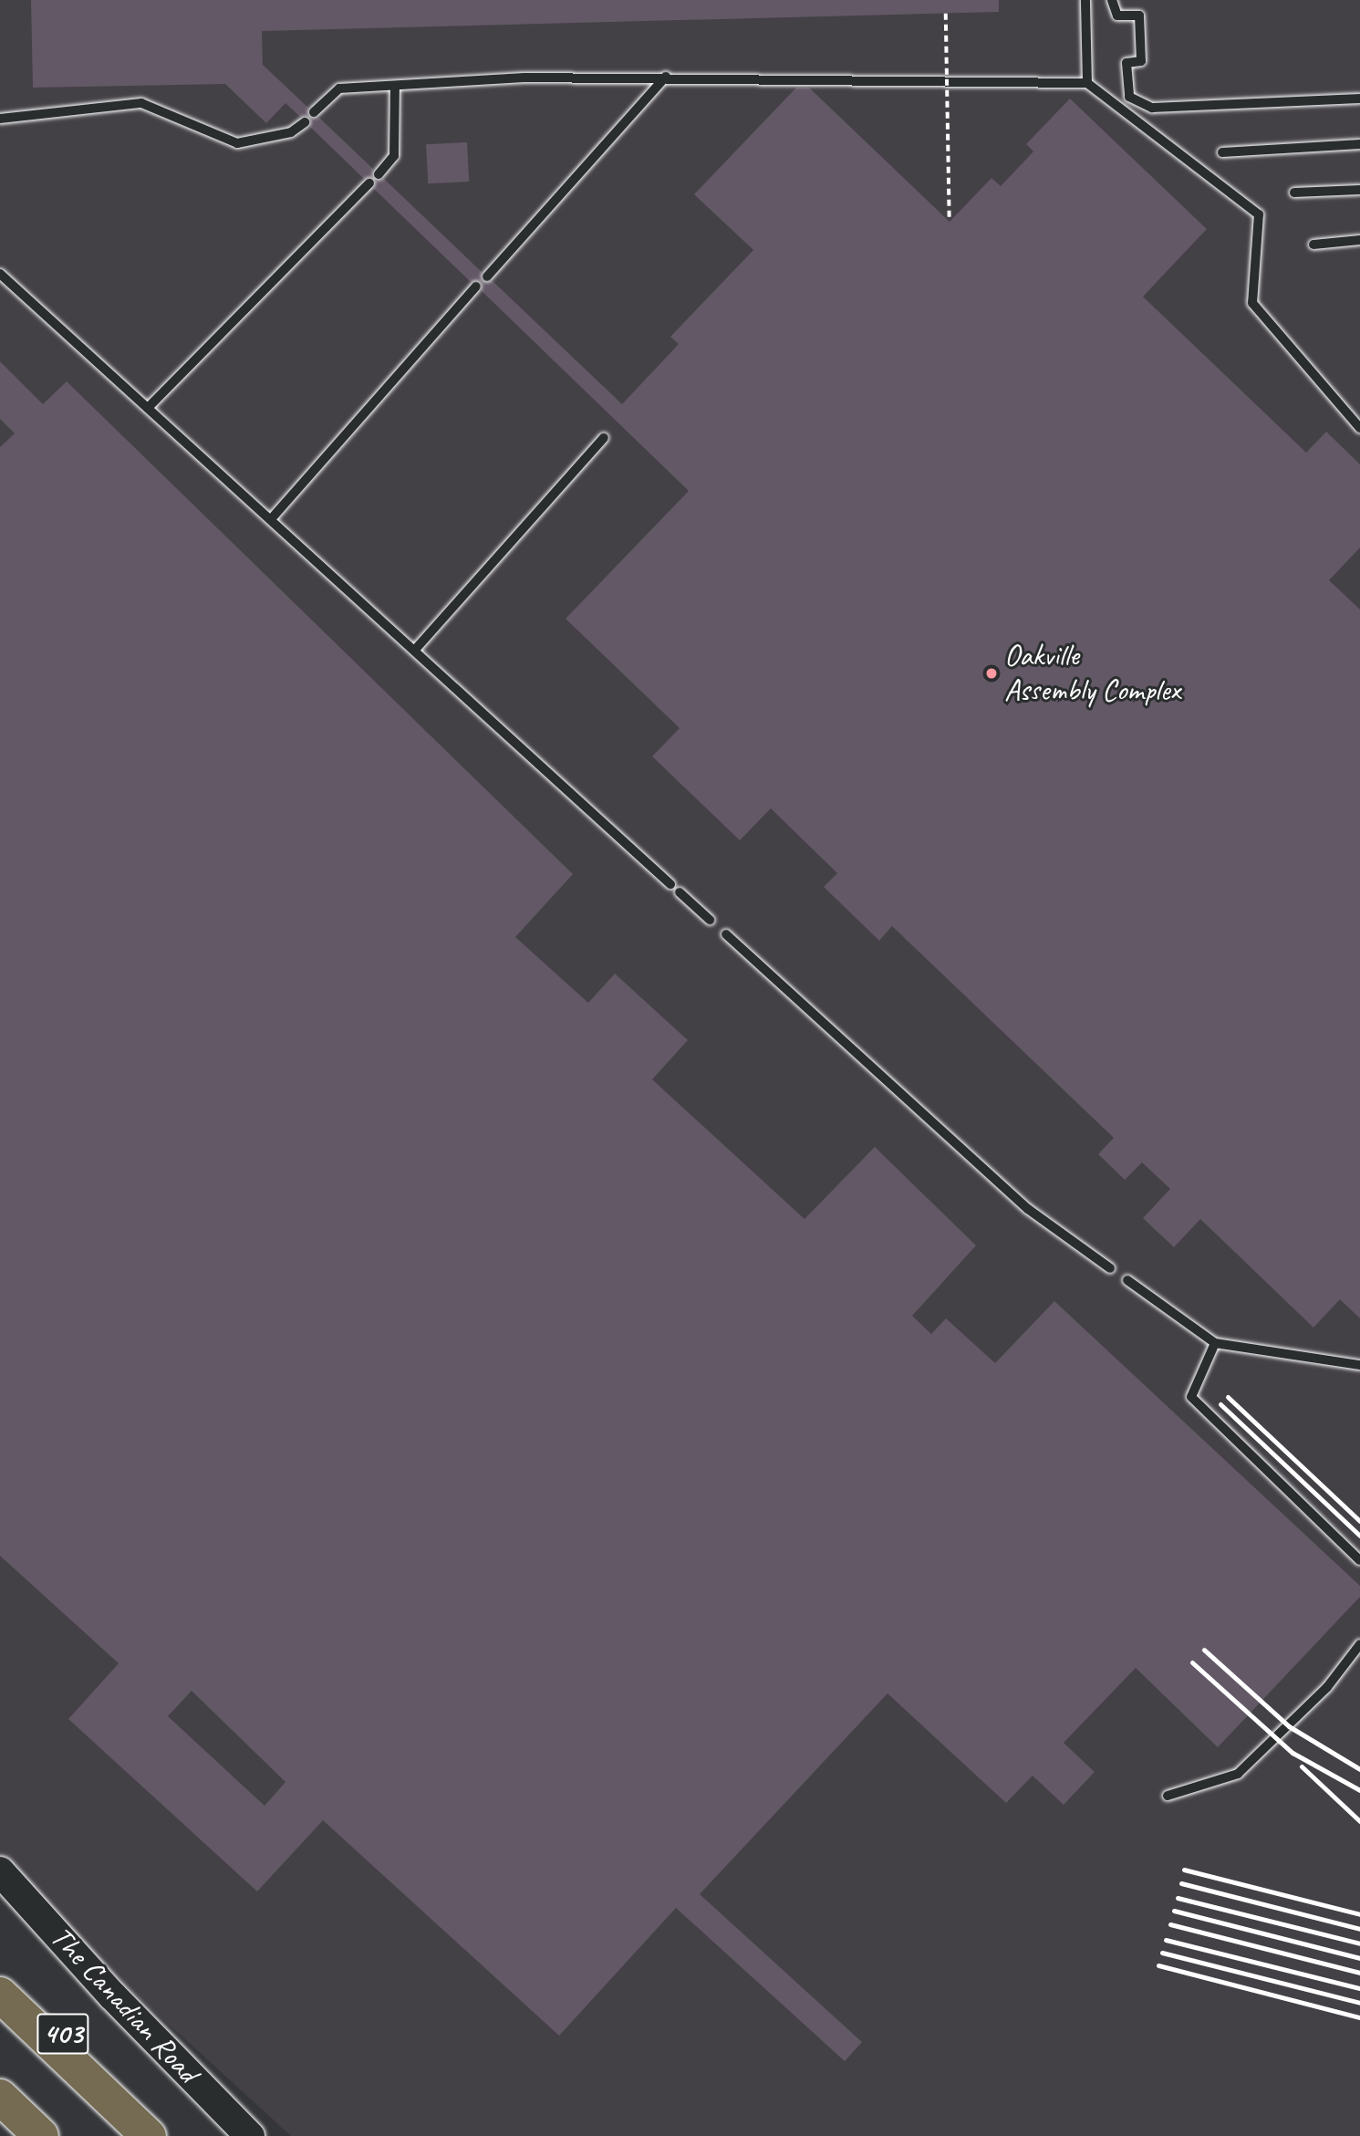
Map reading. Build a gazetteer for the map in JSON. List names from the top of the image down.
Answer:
{
  "streets": {
    "highway": ["403"],
    "street": ["The Canadian Road"]
  },
  "places": ["Oakville Assembly Complex"]
}
